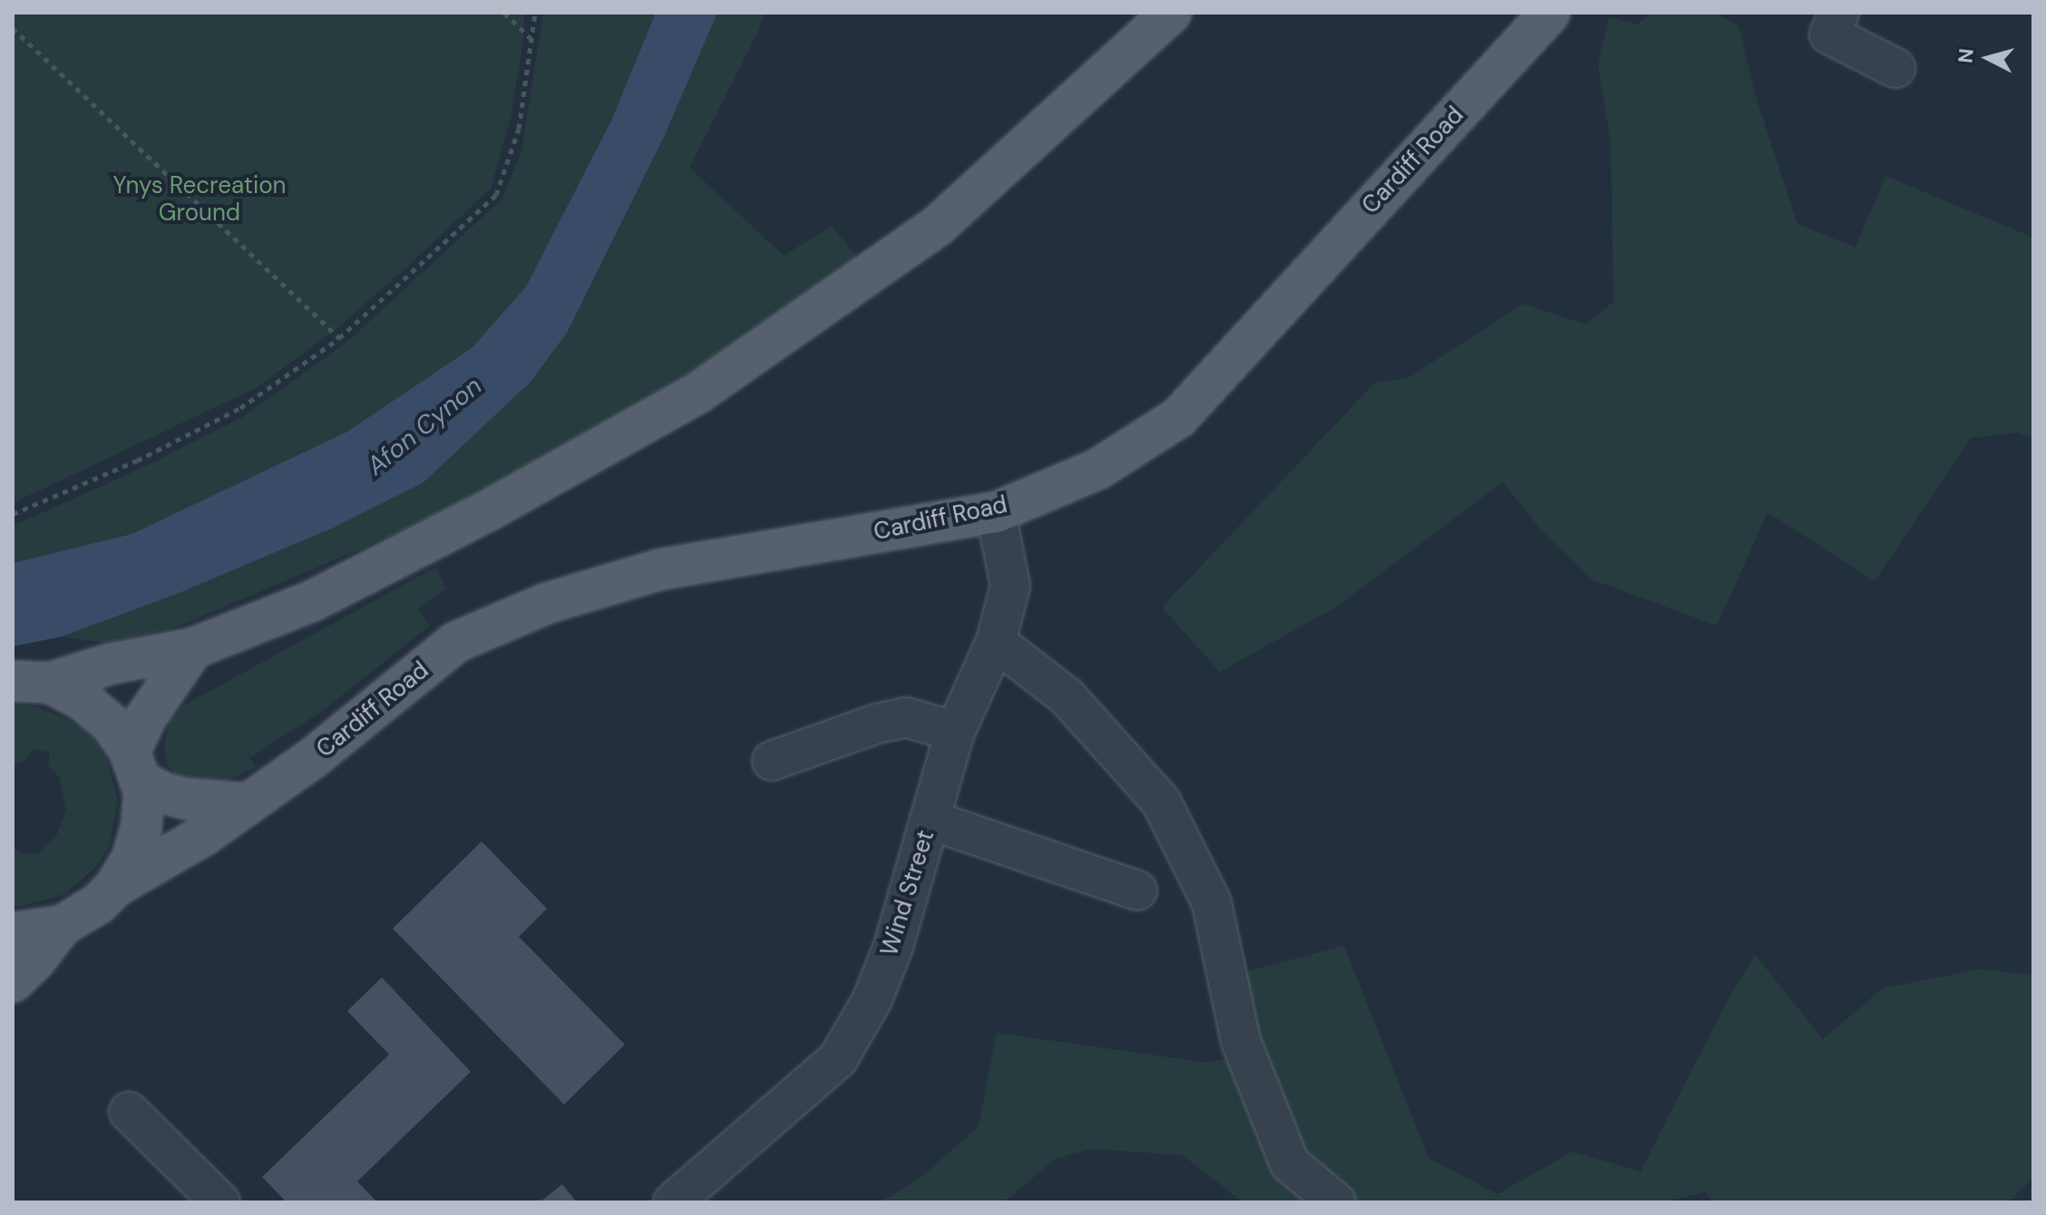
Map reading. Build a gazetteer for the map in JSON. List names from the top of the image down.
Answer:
{
  "streets": {
    "main road": ["Cardiff Road"],
    "street": ["Wind Street"]
  },
  "crossings": [
    ["Cardiff Road", "Wind Street"]
  ],
  "water": ["Afon Cynon"],
  "parks": ["Ynys Recreation Ground"],
  "north": "left"
}
